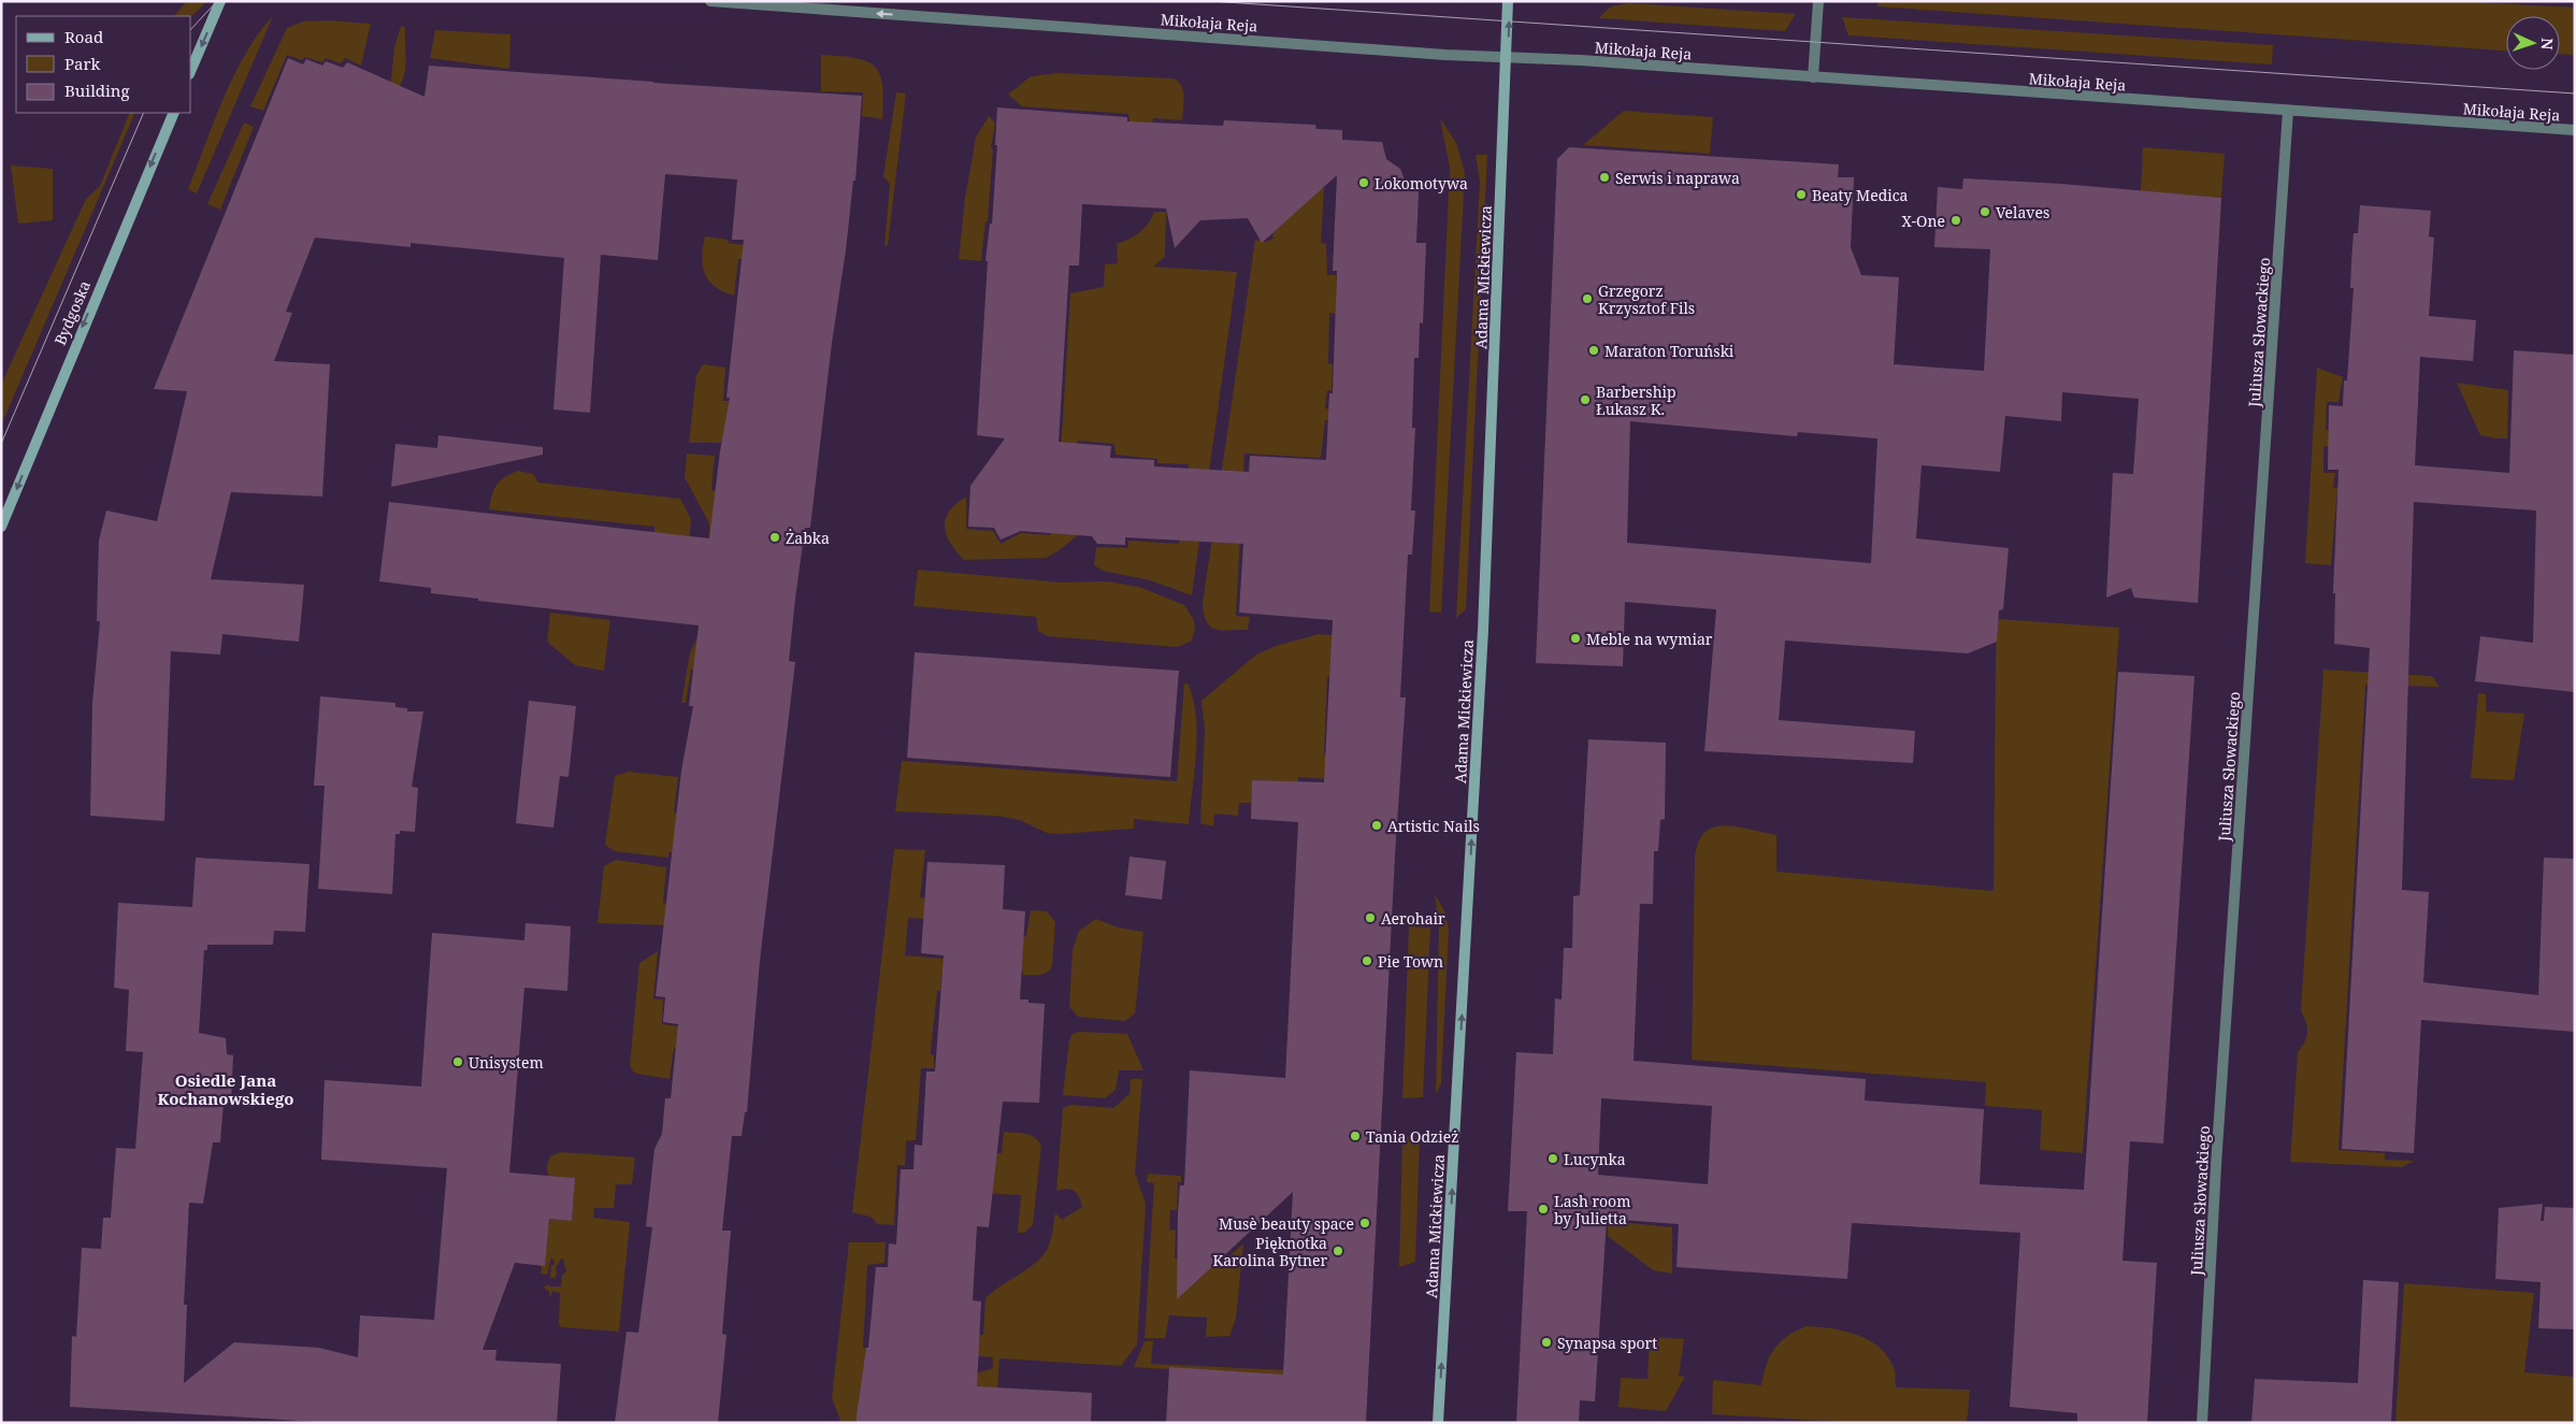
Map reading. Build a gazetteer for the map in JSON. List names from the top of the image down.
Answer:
{
  "streets": {
    "street": [
      "Mikołaja Reja",
      "Adama Mickiewicza",
      "Bydgoska",
      "Juliusza Słowackiego"
    ]
  },
  "crossings": [
    ["Mikołaja Reja", "Adama Mickiewicza"],
    ["Mikołaja Reja", "Juliusza Słowackiego"]
  ],
  "one_way": ["Mikołaja Reja", "Adama Mickiewicza", "Bydgoska"],
  "districts": ["Osiedle Jana Kochanowskiego"],
  "places": [
    "Serwis i naprawa",
    "Lokomotywa",
    "Beaty Medica",
    "Velaves",
    "X-One",
    "Grzegorz Krzysztof Fils",
    "Maraton Toruński",
    "Barbership Łukasz K.",
    "Żabka",
    "Meble na wymiar",
    "Artistic Nails",
    "Aerohair",
    "Pie Town",
    "Unisystem",
    "Tania Odzież",
    "Lucynka",
    "Lash room by Julietta",
    "Musè beauty space",
    "Pięknotka Karolina Bytner",
    "Synapsa sport"
  ],
  "legend": ["Road", "Park", "Building"],
  "north": "right"
}
